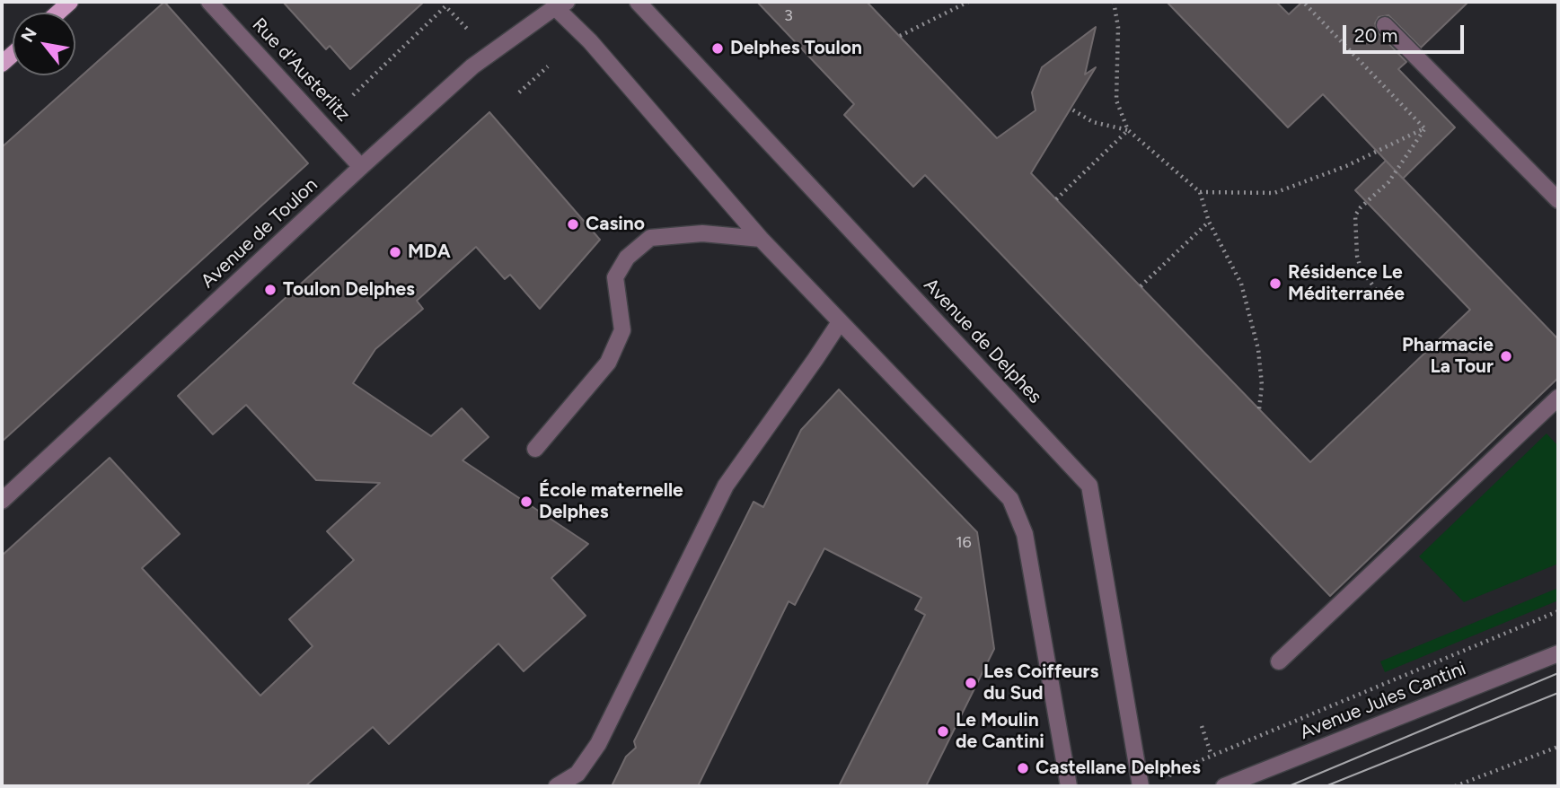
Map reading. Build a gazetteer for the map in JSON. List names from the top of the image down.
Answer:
{
  "streets": {
    "street": [
      "Rue d'Austerlitz",
      "Avenue de Toulon",
      "Avenue de Delphes",
      "Avenue Jules Cantini"
    ]
  },
  "crossings": [
    ["Rue d'Austerlitz", "Avenue de Toulon"]
  ],
  "places": [
    "Delphes Toulon",
    "Casino",
    "MDA",
    "Résidence Le Méditerranée",
    "Toulon Delphes",
    "Pharmacie La Tour",
    "École maternelle Delphes",
    "Les Coiffeurs du Sud",
    "Le Moulin de Cantini",
    "Castellane Delphes"
  ],
  "house_numbers": ["3", "16"],
  "scale_bar": "20 m",
  "north": "top left"
}
